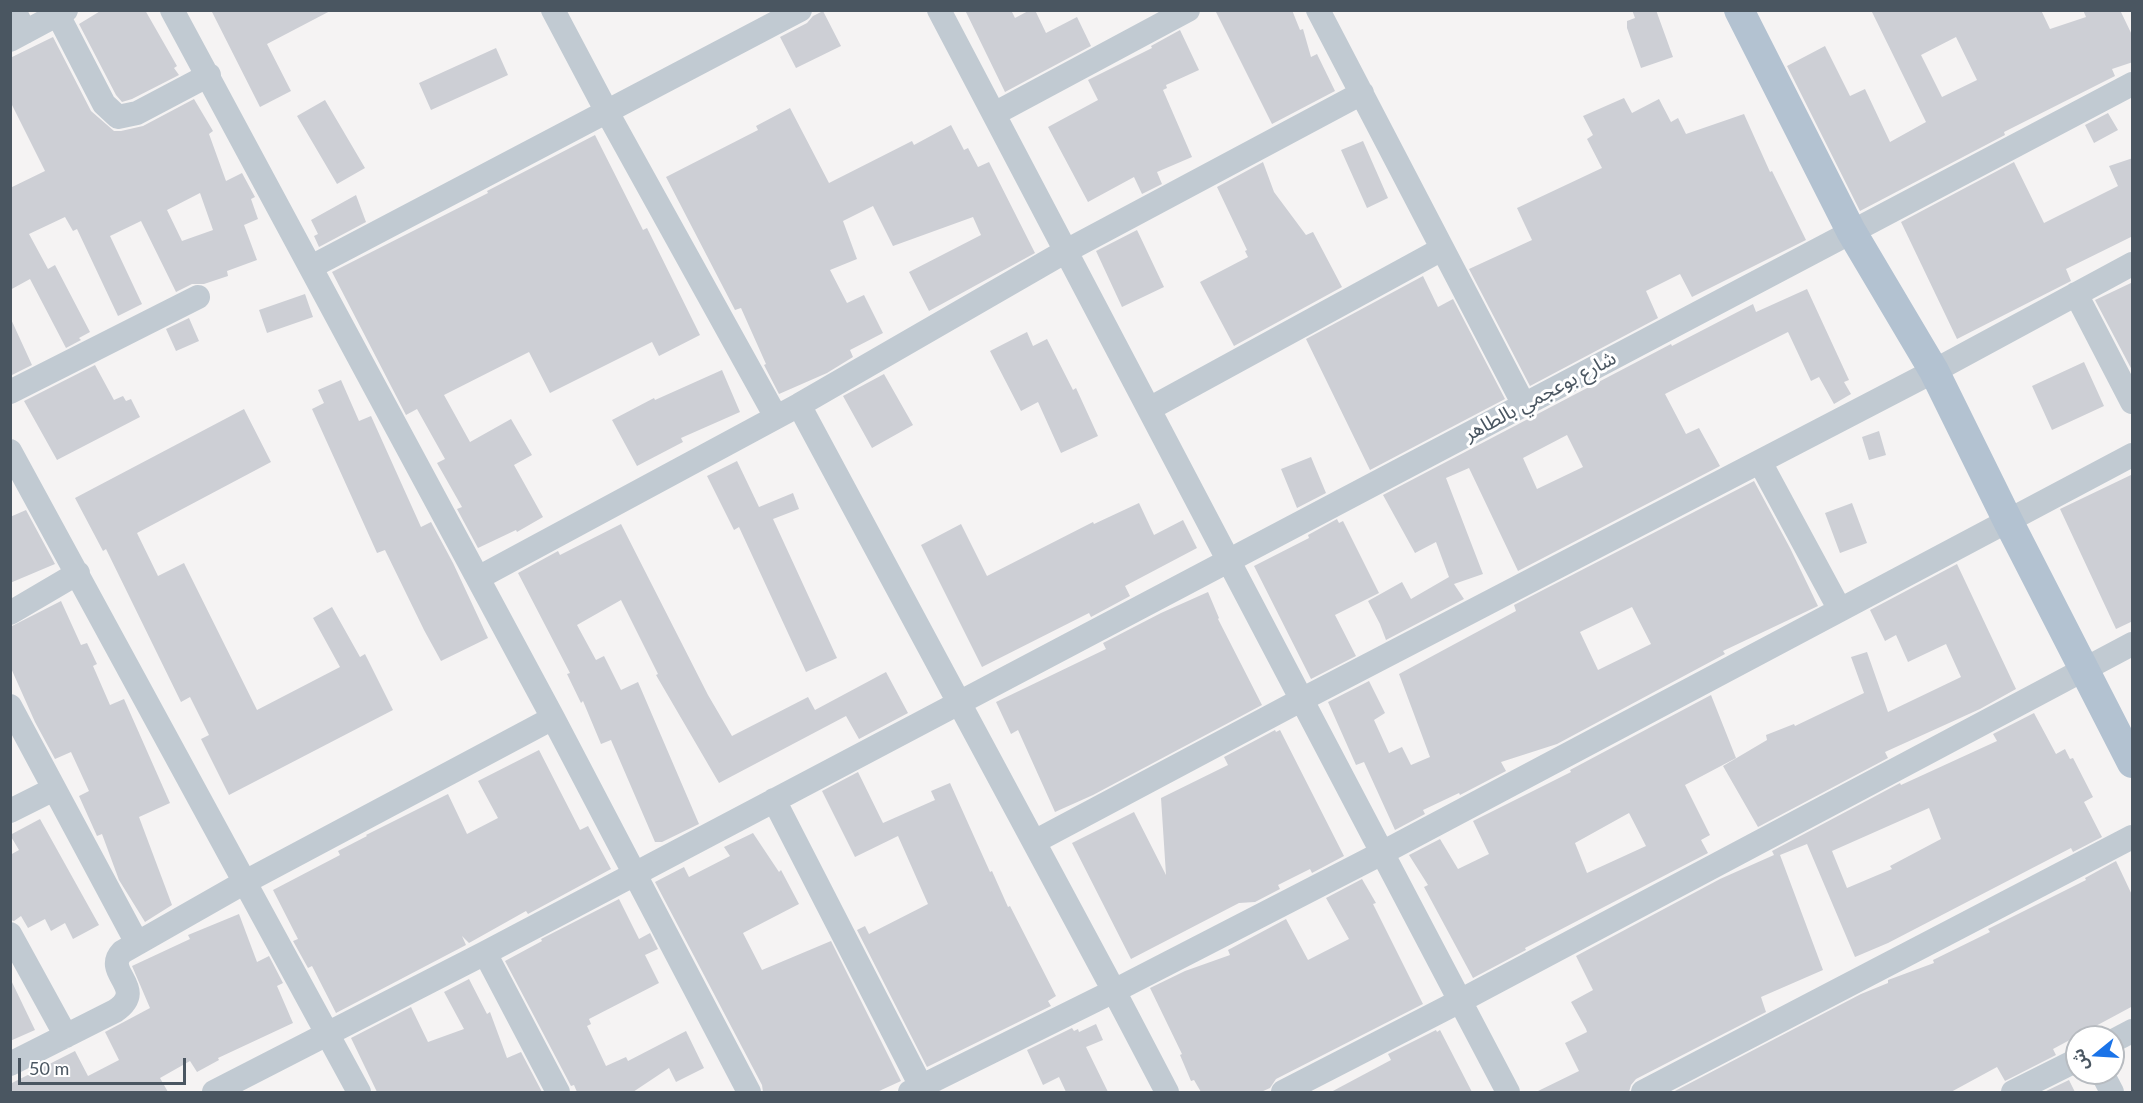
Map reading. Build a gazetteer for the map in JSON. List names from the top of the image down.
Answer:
{
  "streets": {
    "street": ["شارع بوعجمي بالطاهر"]
  },
  "scale_bar": "50 m",
  "north": "left"
}
